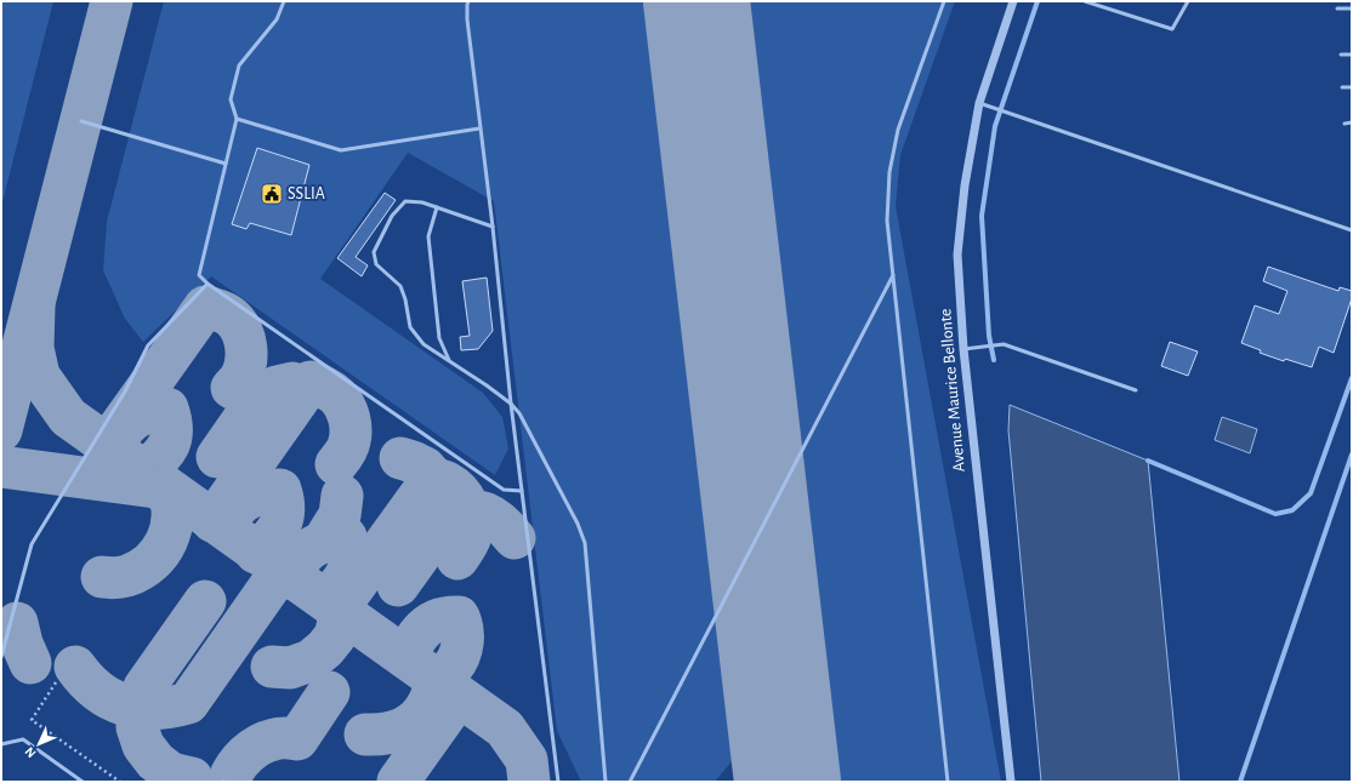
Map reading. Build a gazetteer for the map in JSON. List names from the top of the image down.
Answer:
{
  "streets": {
    "street": ["Avenue Maurice Bellonte"]
  },
  "places": {
    "public building": ["SSLIA"]
  },
  "north": "bottom left"
}
